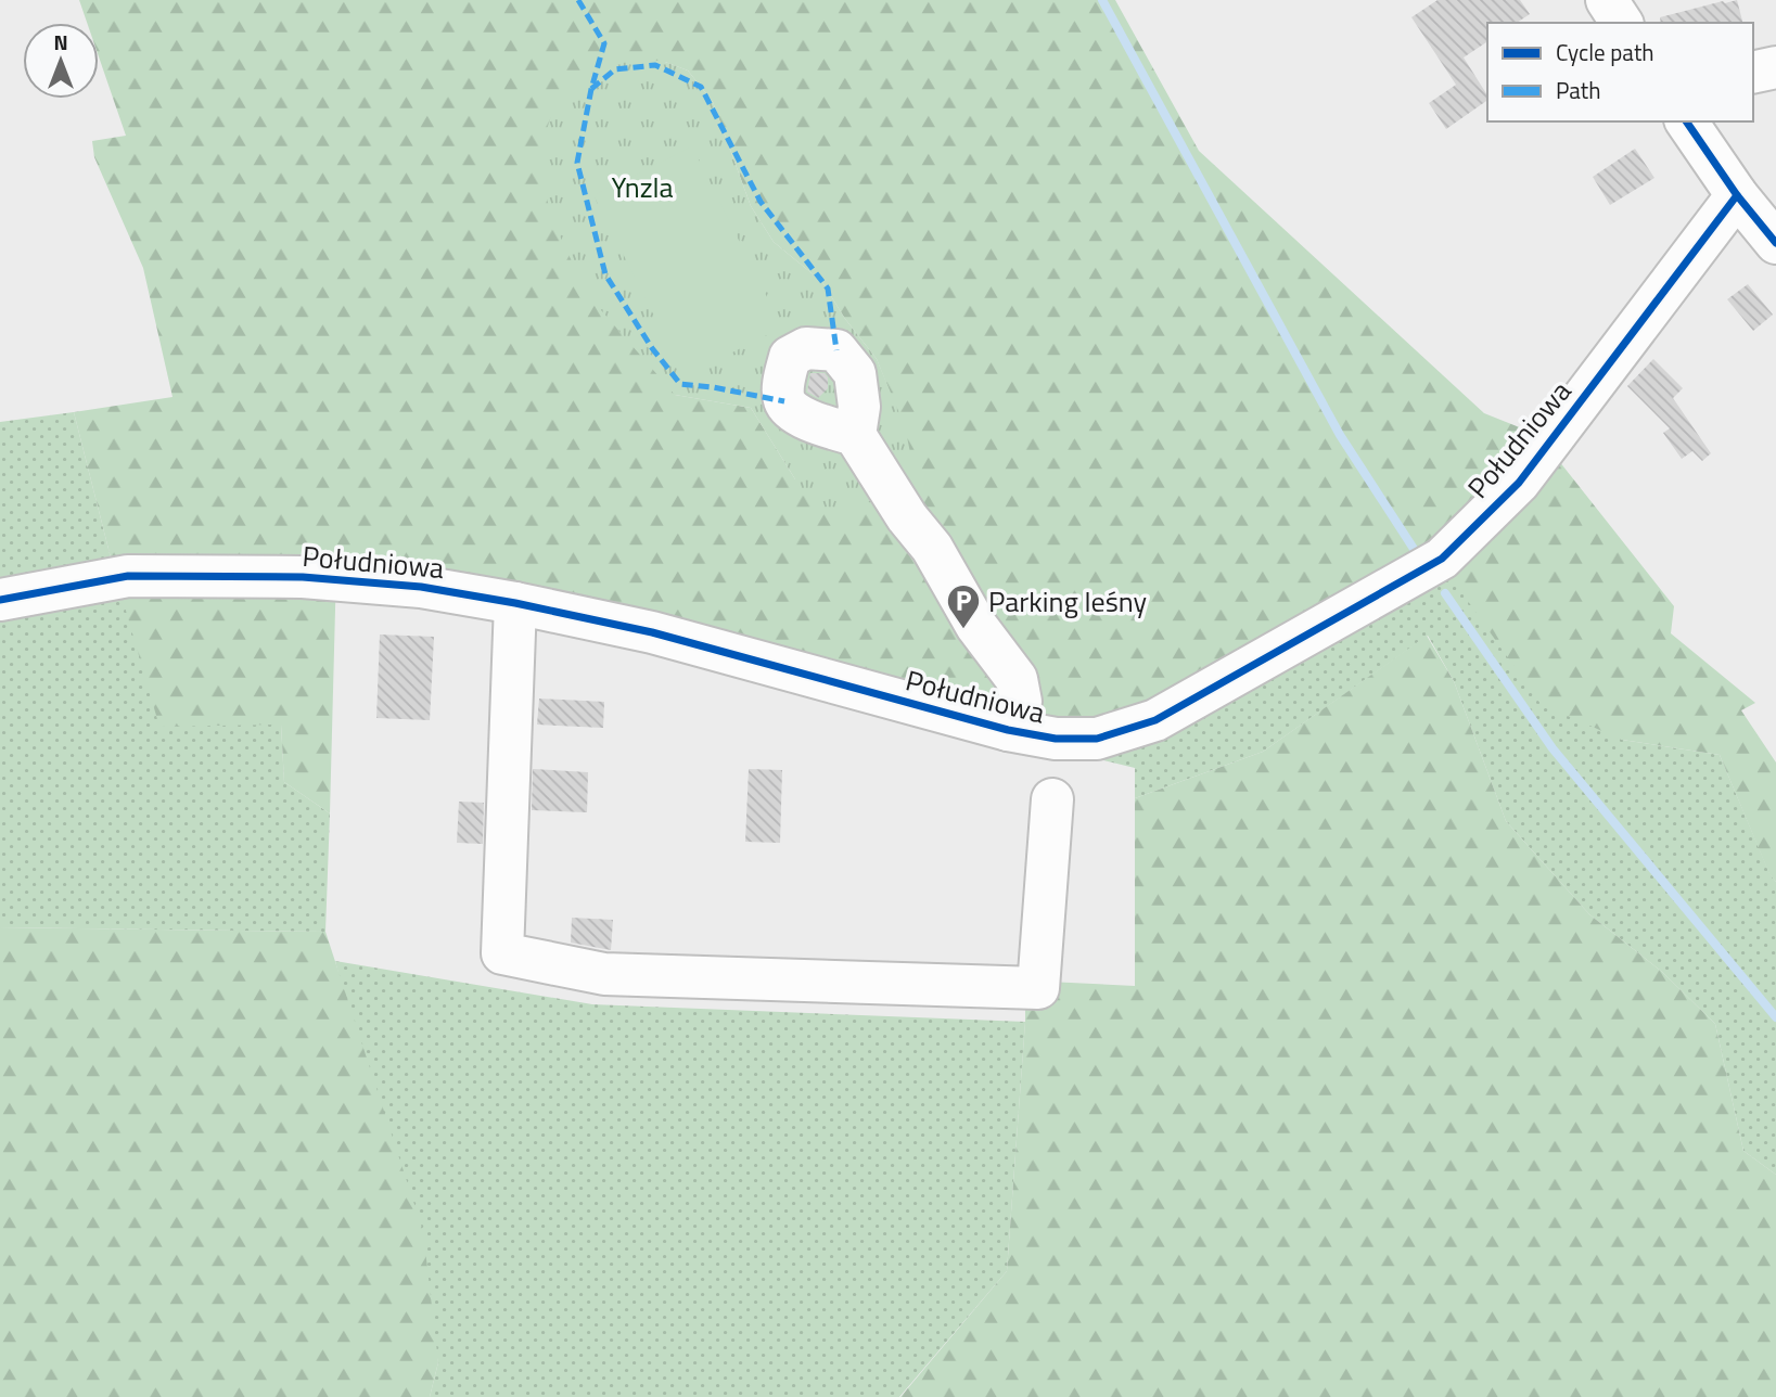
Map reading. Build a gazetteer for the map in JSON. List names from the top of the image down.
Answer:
{
  "streets": {
    "street": ["Południowa"]
  },
  "parks": ["Ynzla"],
  "places": {
    "parking": ["Parking leśny"]
  },
  "legend": ["Cycle path", "Path"],
  "north": "top"
}
